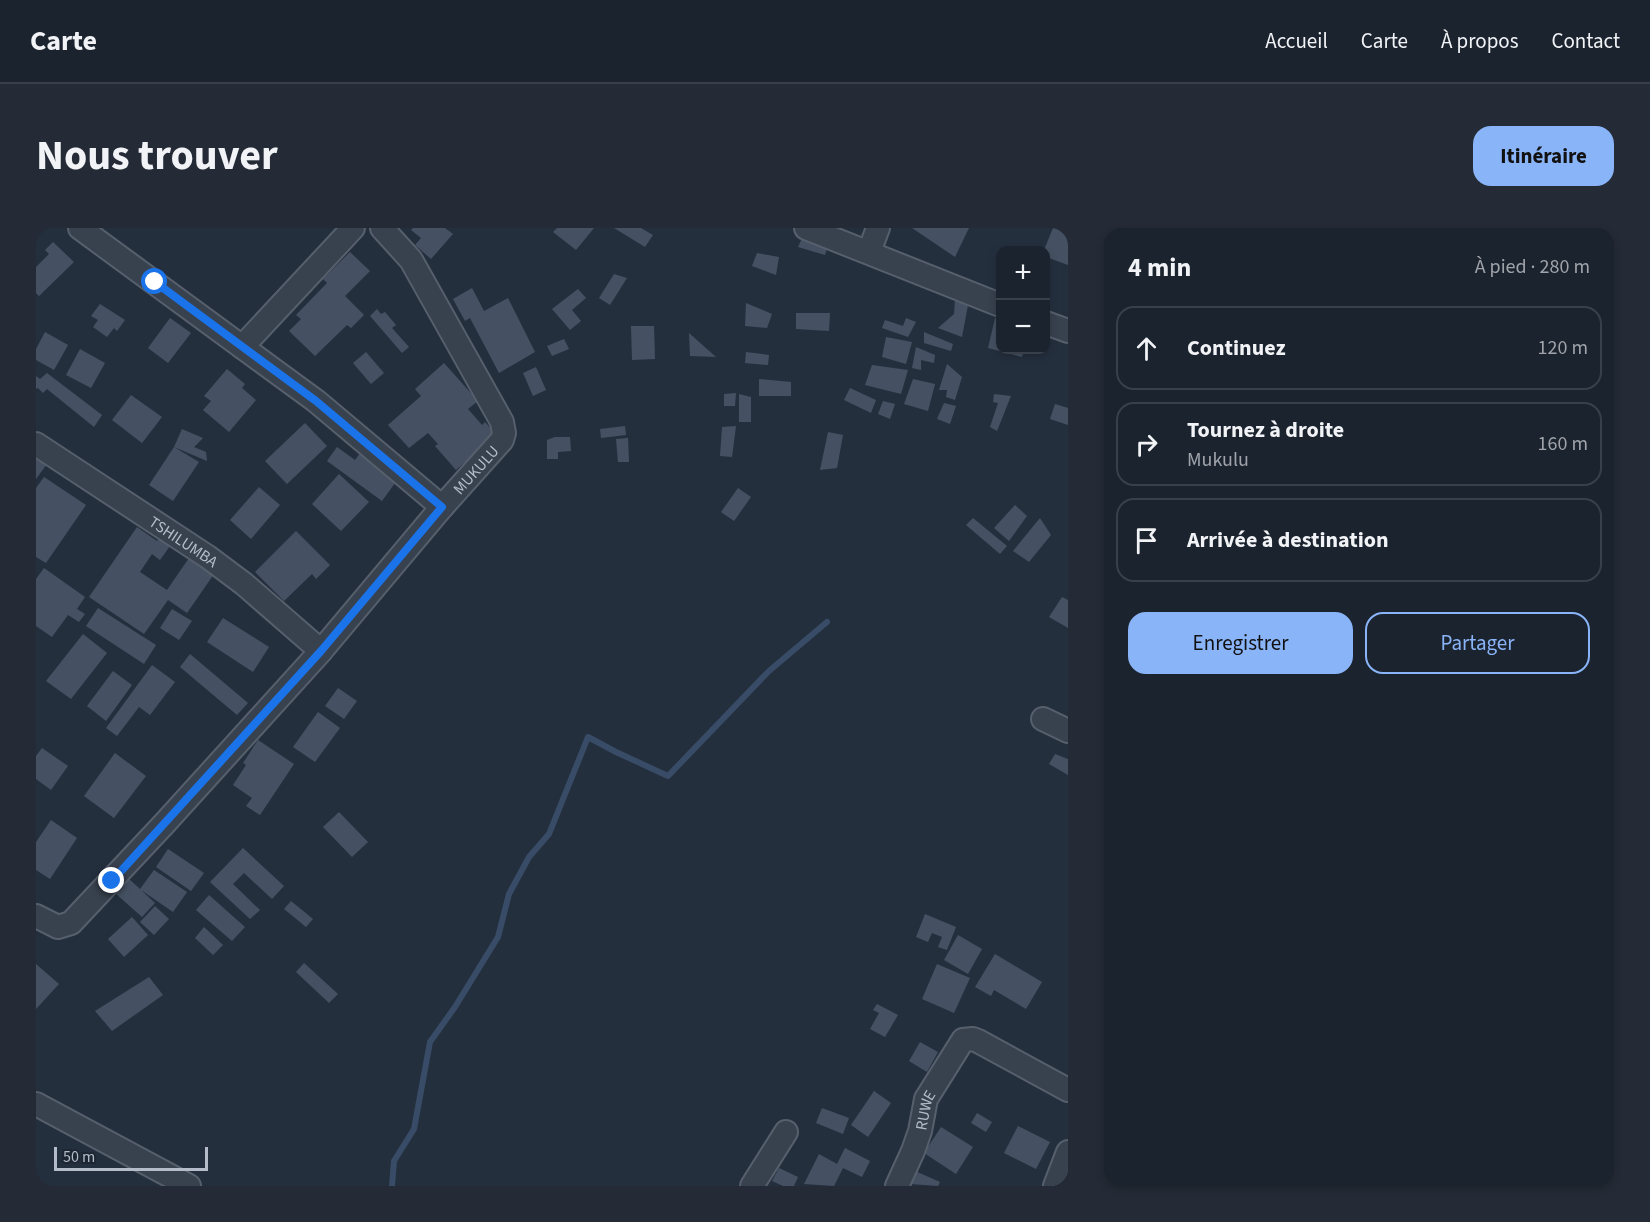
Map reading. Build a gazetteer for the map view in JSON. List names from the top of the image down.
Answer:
{
  "streets": {
    "street": ["MUKULU", "TSHILUMBA", "RUWE"]
  },
  "crossings": [
    ["MUKULU", "TSHILUMBA"]
  ],
  "scale_bar": "50 m",
  "page": {
    "header": "Carte",
    "nav": [
      "Accueil",
      "Carte",
      "À propos",
      "Contact"
    ],
    "title": "Nous trouver",
    "buttons": [
      "Itinéraire",
      ["Enregistrer", "Partager"]
    ],
    "heading": ["4 min", "À pied · 280 m"],
    "map_buttons": ["+", "−"],
    "list": [
      ["Continuez", "120 m"],
      ["Tournez à droite", "Mukulu", "160 m"],
      "Arrivée à destination"
    ],
    "scale": "50 m"
  }
}
